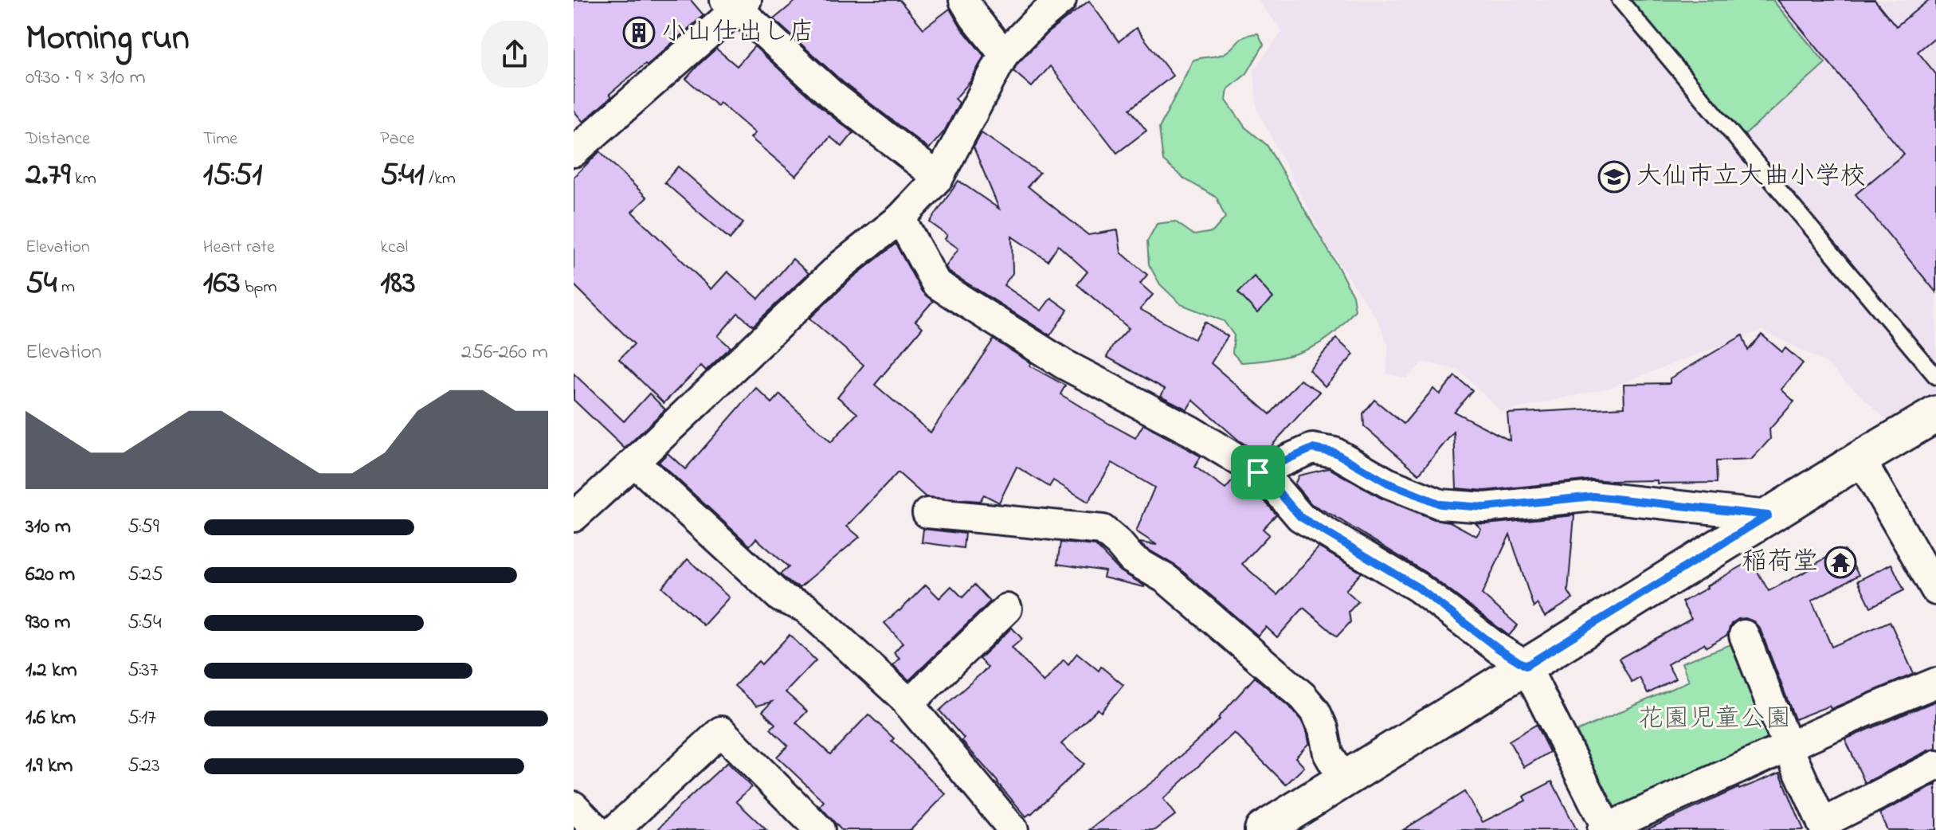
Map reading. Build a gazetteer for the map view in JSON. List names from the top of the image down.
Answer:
{
  "parks": ["花園児童公園"],
  "places": {
    "building": ["小山仕出し店"],
    "school or university": ["大仙市立大曲小学校"],
    "temple": ["稲荷堂"]
  },
  "page": {
    "heading": ["Morning run", "09:30 · 9 × 310 m"],
    "stats": [
      ["Distance", "2.79 km"],
      ["Time", "15:51"],
      ["Pace", "5:41 /km"],
      ["Elevation", "54 m"],
      ["Heart rate", "163 bpm"],
      ["kcal", "183"]
    ],
    "chart": ["Elevation", "256–260 m"],
    "list": [
      {
        "name": "310 m",
        "note": "5:59"
      },
      {
        "name": "620 m",
        "note": "5:25"
      },
      {
        "name": "930 m",
        "note": "5:54"
      },
      {
        "name": "1.2 km",
        "note": "5:37"
      },
      {
        "name": "1.6 km",
        "note": "5:17"
      },
      {
        "name": "1.9 km",
        "note": "5:23"
      }
    ]
  }
}
